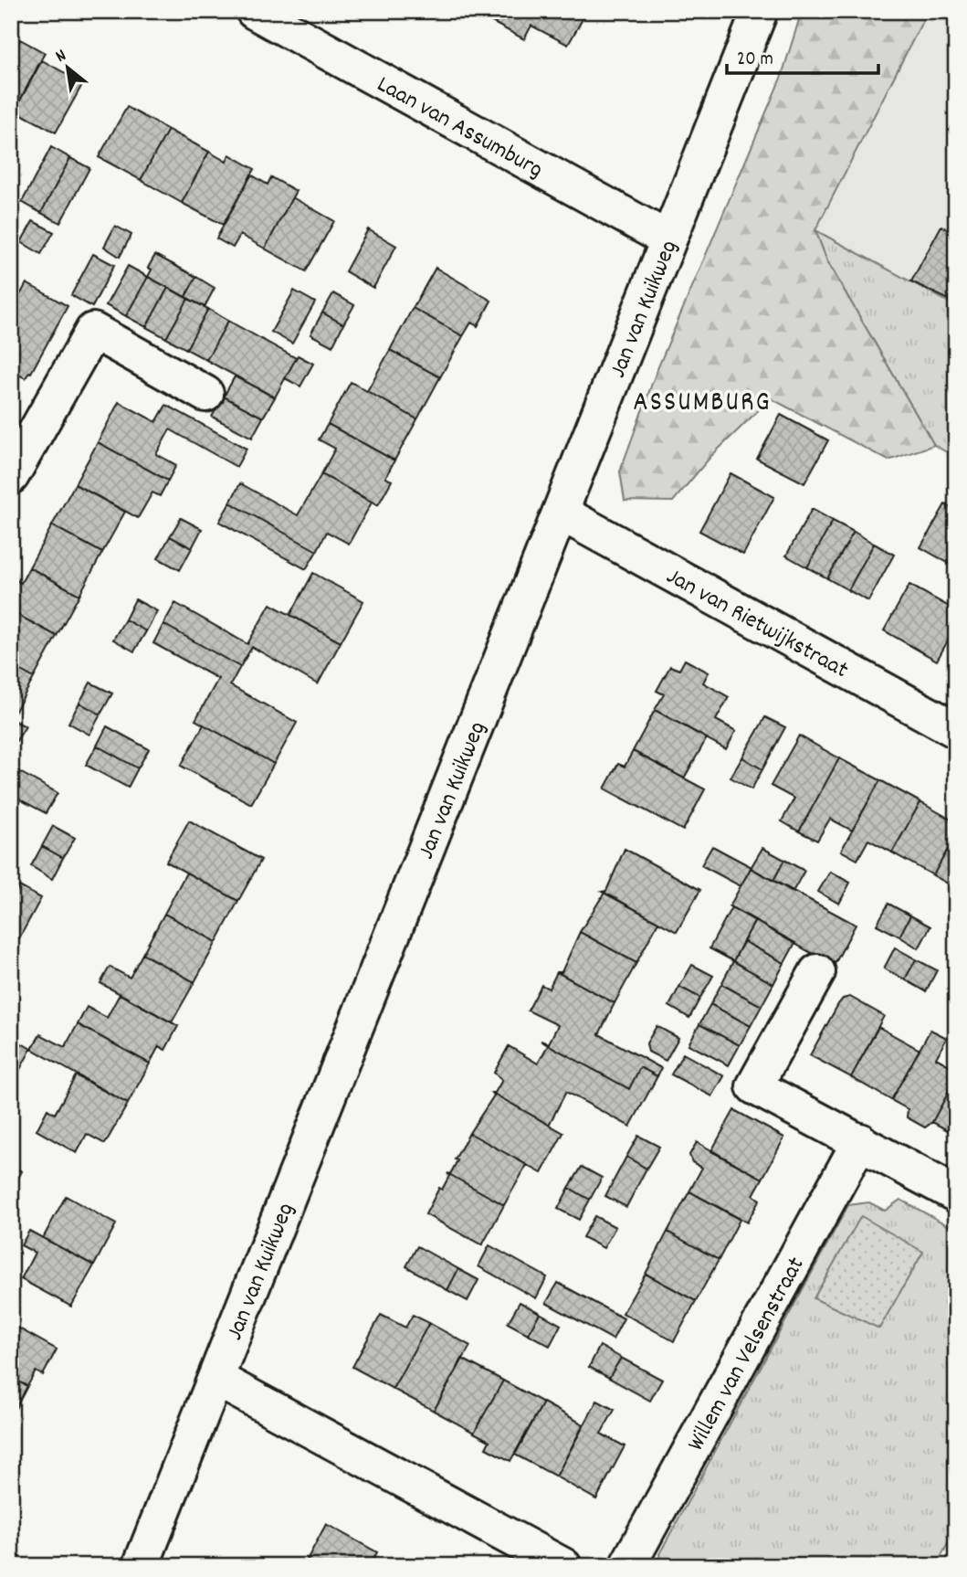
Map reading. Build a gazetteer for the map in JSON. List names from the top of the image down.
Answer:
{
  "streets": {
    "street": [
      "Laan van Assumburg",
      "Jan van Kuikweg",
      "Jan van Rietwijkstraat",
      "Willem van Velsenstraat"
    ]
  },
  "crossings": [
    ["Laan van Assumburg", "Jan van Kuikweg"],
    ["Jan van Kuikweg", "Jan van Rietwijkstraat"]
  ],
  "districts": ["ASSUMBURG"],
  "scale_bar": "20 m",
  "north": "top left"
}
